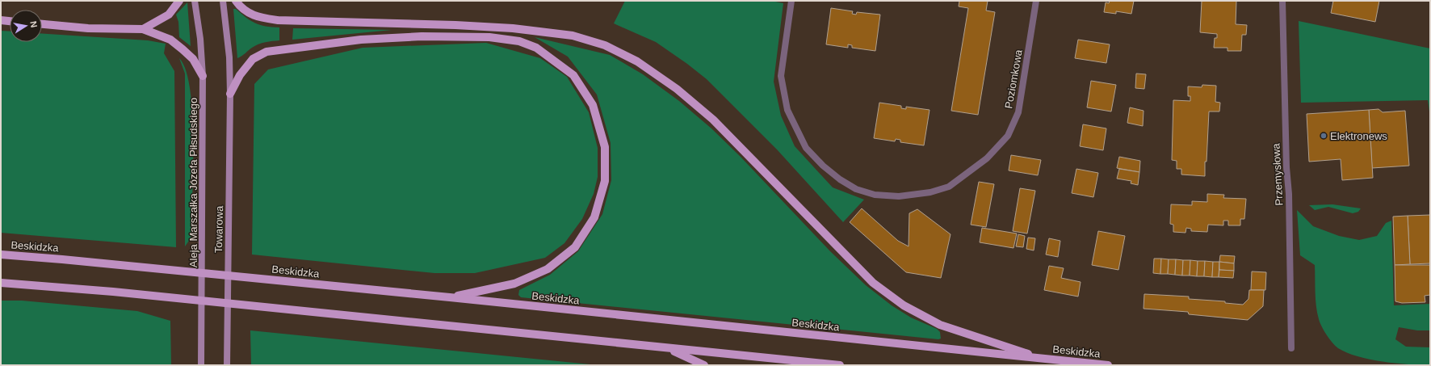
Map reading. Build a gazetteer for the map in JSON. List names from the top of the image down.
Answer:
{
  "streets": {
    "main road": ["Aleja Marszałka Józefa Piłsudskiego", "Towarowa", "Beskidzka"],
    "street": ["Poziomkowa", "Przemysłowa"]
  },
  "places": ["Elektronews"],
  "north": "right"
}
